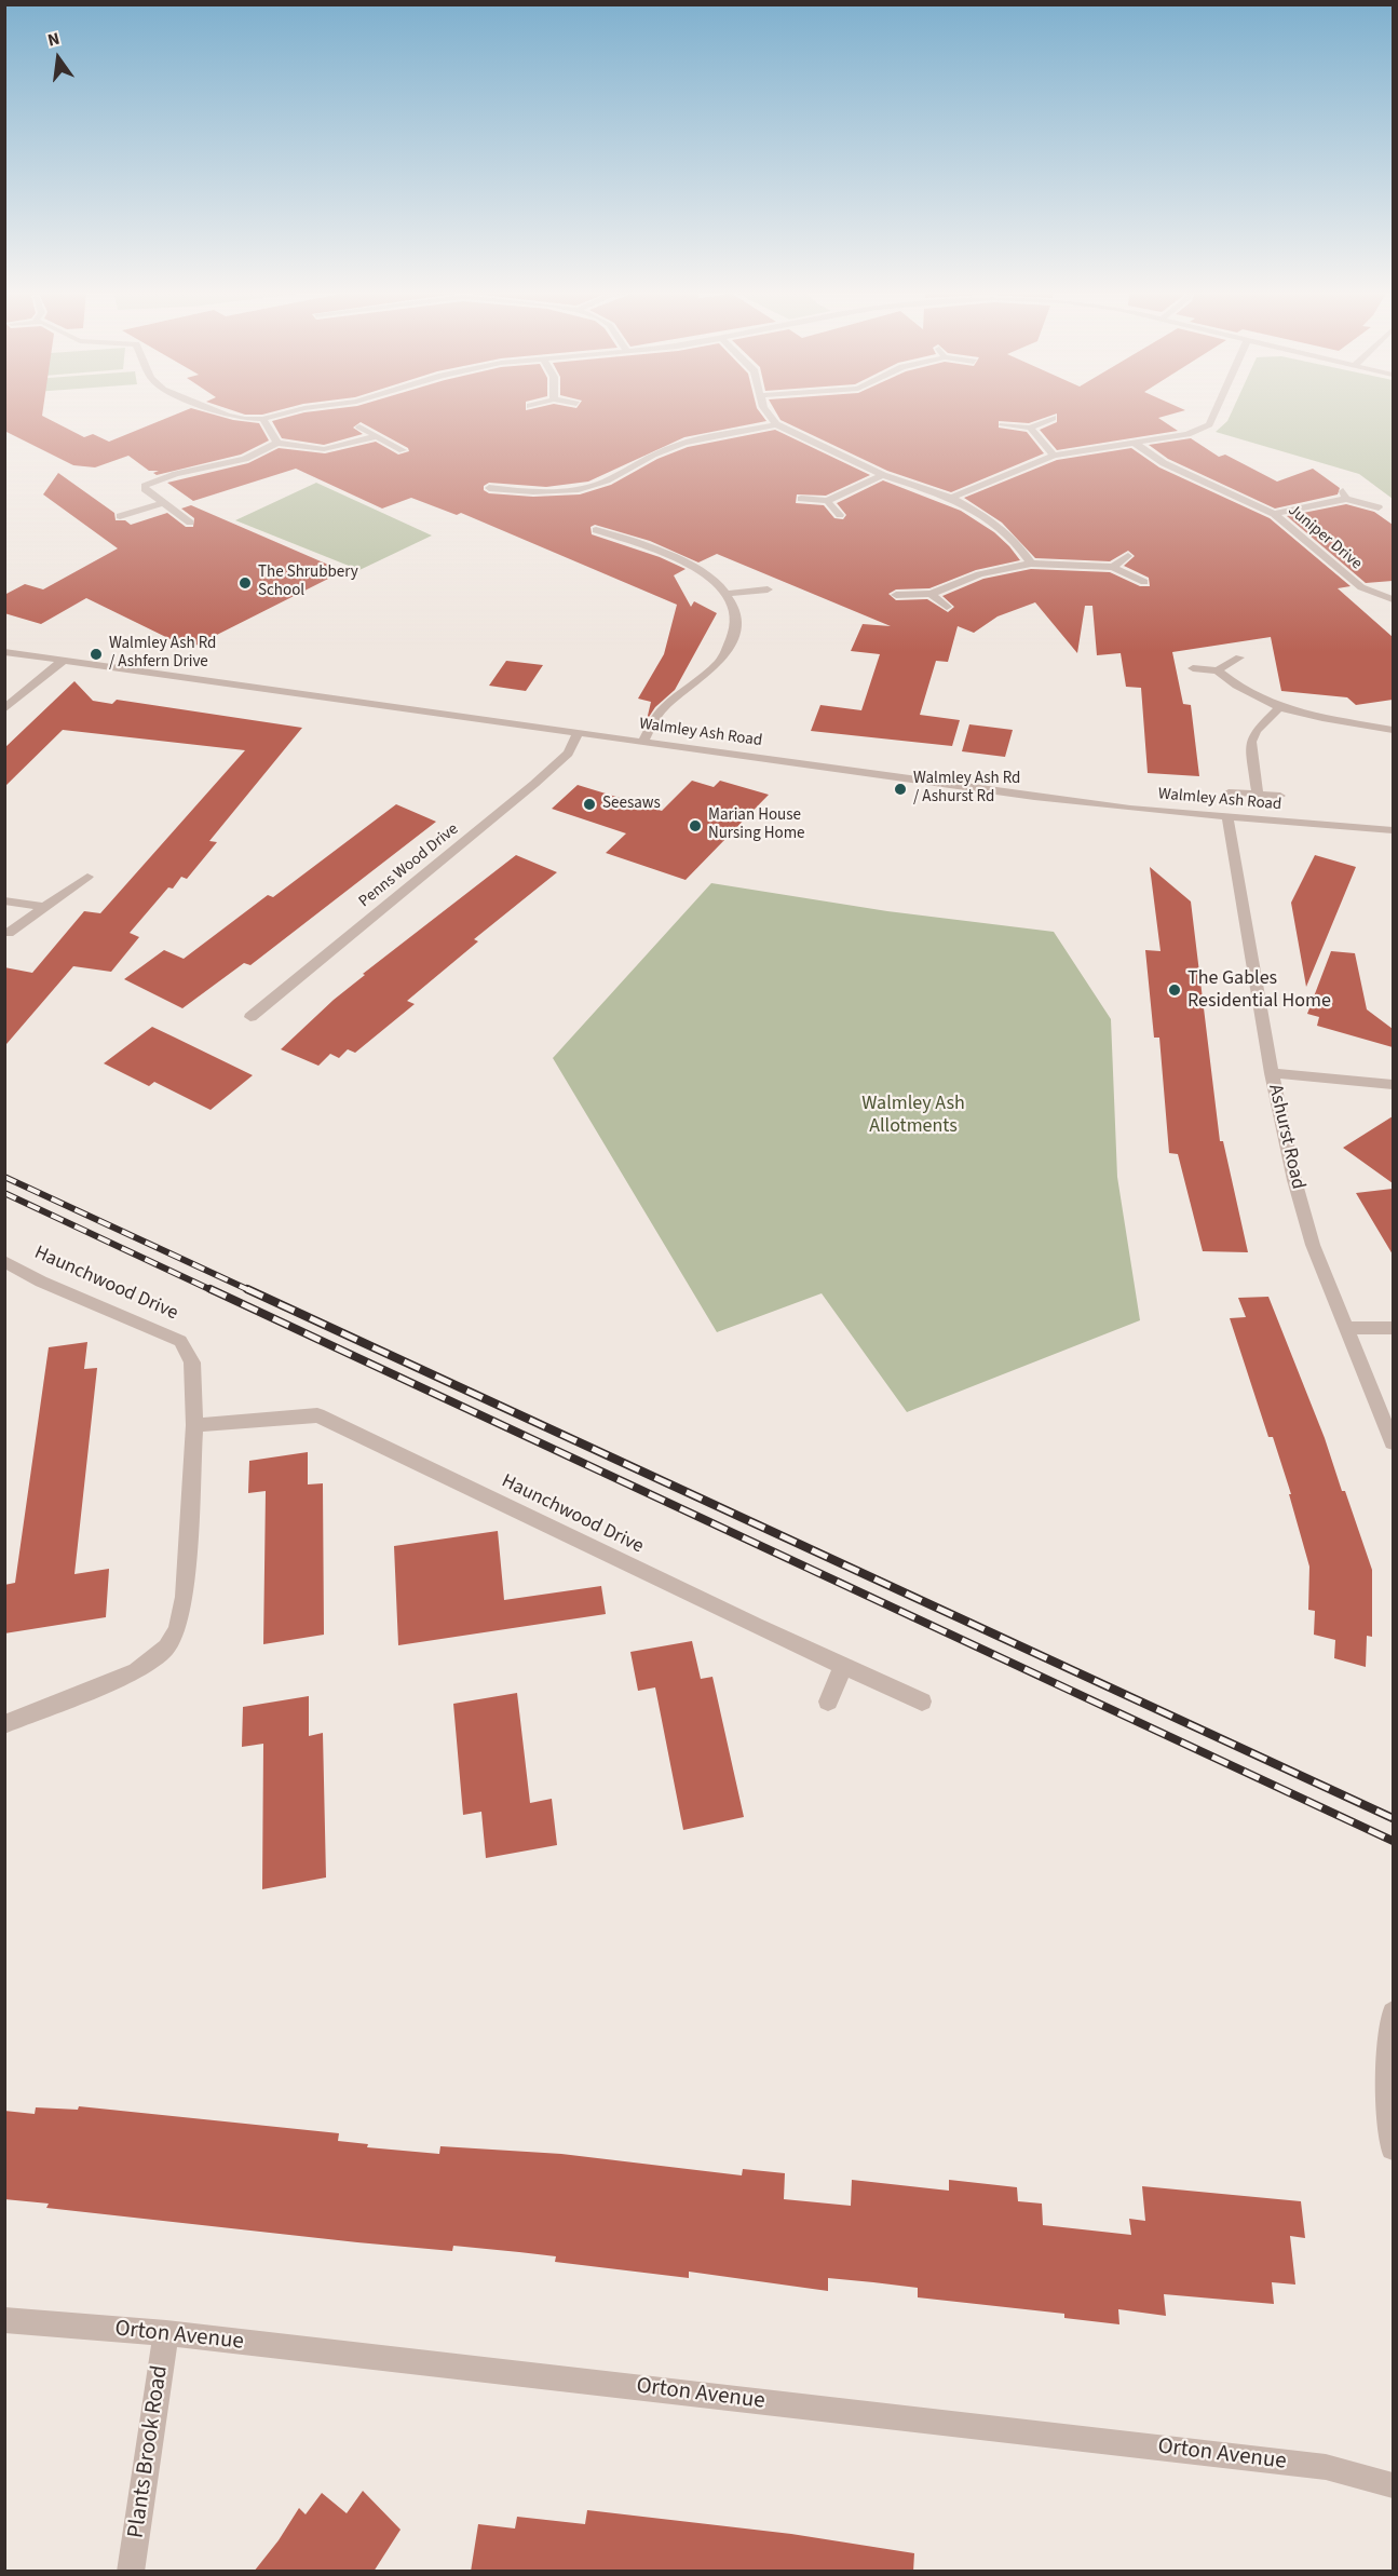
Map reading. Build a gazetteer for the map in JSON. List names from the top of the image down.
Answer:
{
  "streets": {
    "street": [
      "Juniper Drive",
      "Walmley Ash Road",
      "Penns Wood Drive",
      "Ashurst Road",
      "Haunchwood Drive",
      "Orton Avenue",
      "Plants Brook Road"
    ]
  },
  "crossings": [
    ["Walmley Ash Road", "Penns Wood Drive"],
    ["Walmley Ash Road", "Ashurst Road"],
    ["Orton Avenue", "Plants Brook Road"]
  ],
  "parks": ["Walmley Ash Allotments"],
  "places": [
    "The Shrubbery School",
    "Walmley Ash Rd / Ashfern Drive",
    "Walmley Ash Rd / Ashurst Rd",
    "Seesaws",
    "Marian House Nursing Home",
    "The Gables Residential Home"
  ],
  "north": "top"
}
